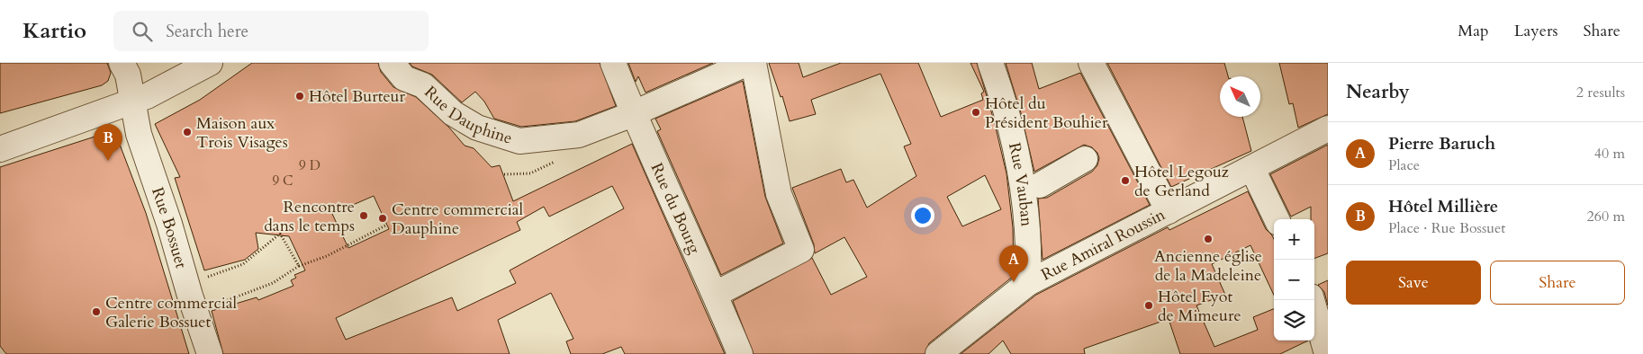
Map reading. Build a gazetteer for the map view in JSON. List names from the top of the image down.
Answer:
{
  "streets": {
    "street": [
      "Rue Dauphine",
      "Rue Vauban",
      "Rue du Bourg",
      "Rue Bossuet",
      "Rue Amiral Roussin"
    ]
  },
  "crossings": [
    ["Rue Dauphine", "Rue du Bourg"],
    ["Rue Vauban", "Rue Amiral Roussin"]
  ],
  "places": [
    "Hôtel Burteur",
    "Hôtel du Président Bouhier",
    "Maison aux Trois Visages",
    "Hôtel Legouz de Gerland",
    "Rencontre dans le temps",
    "Centre commercial Dauphine",
    "Ancienne église de la Madeleine",
    "Hôtel Fyot de Mimeure",
    "Centre commercial Galerie Bossuet"
  ],
  "house_numbers": ["9 D", "9 C"],
  "north": "top left",
  "page": {
    "header": "Kartio",
    "search": "Search here",
    "nav": ["Map", "Layers", "Share"],
    "heading": ["Nearby", "2 results"],
    "list": [
      {
        "mark": "A",
        "name": "Pierre Baruch",
        "note": "Place",
        "value": "40 m"
      },
      {
        "mark": "B",
        "name": "Hôtel Millière",
        "note": "Place · Rue Bossuet",
        "value": "260 m"
      }
    ],
    "pins": ["B", "A"],
    "map_buttons": ["+", "−"],
    "buttons": ["Save", "Share"]
  }
}
